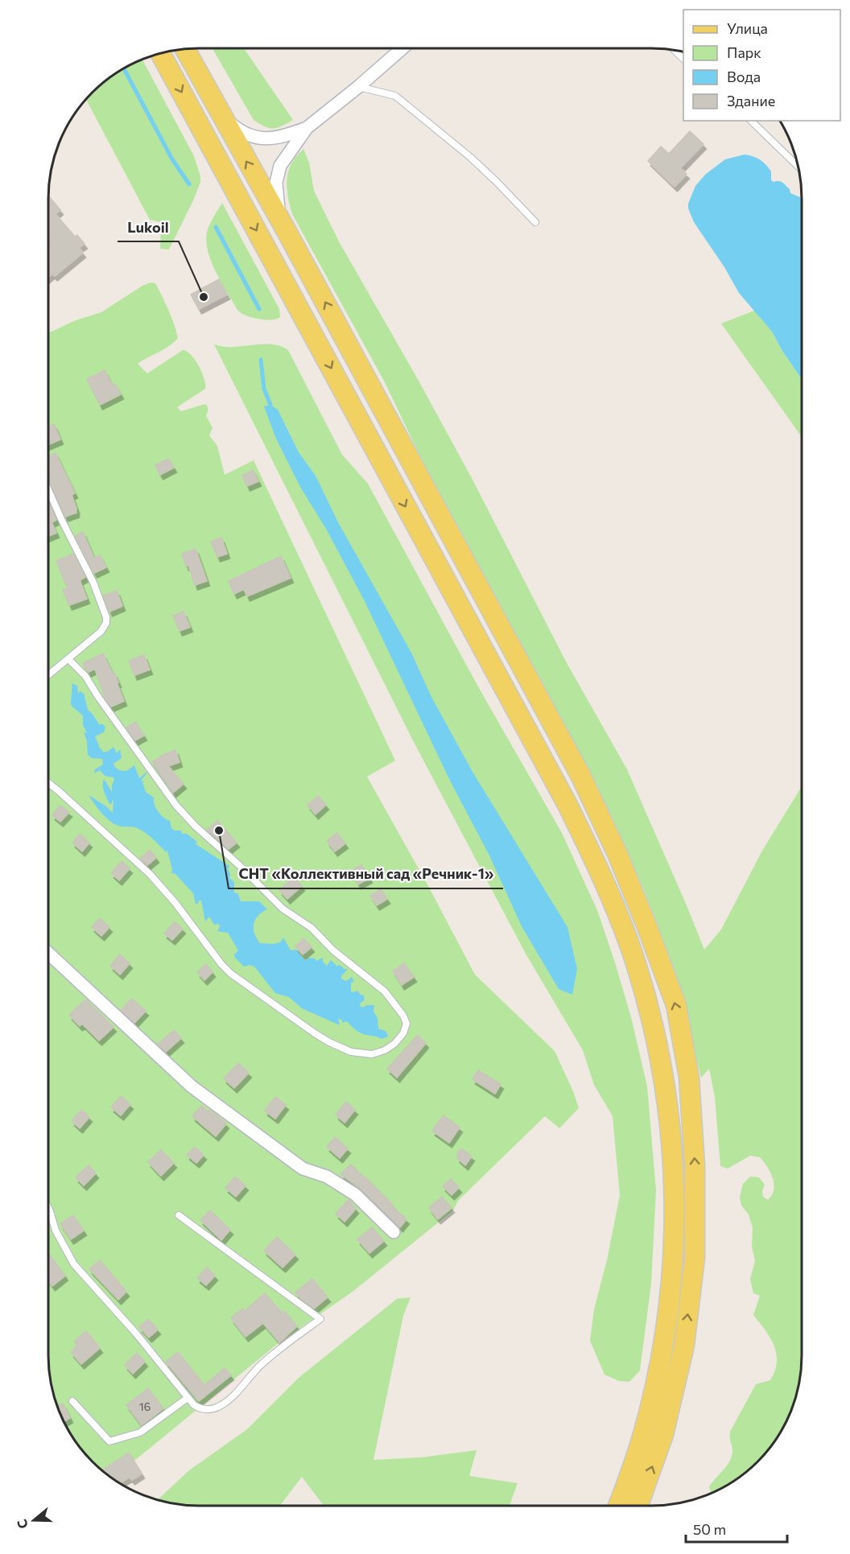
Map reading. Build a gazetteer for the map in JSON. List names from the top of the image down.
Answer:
{
  "places": ["Lukoil", "СНТ «Коллективный сад «Речник-1»"],
  "house_numbers": ["16"],
  "legend": [
    "Улица",
    "Парк",
    "Вода",
    "Здание"
  ],
  "scale_bar": "50 m",
  "north": "left"
}
